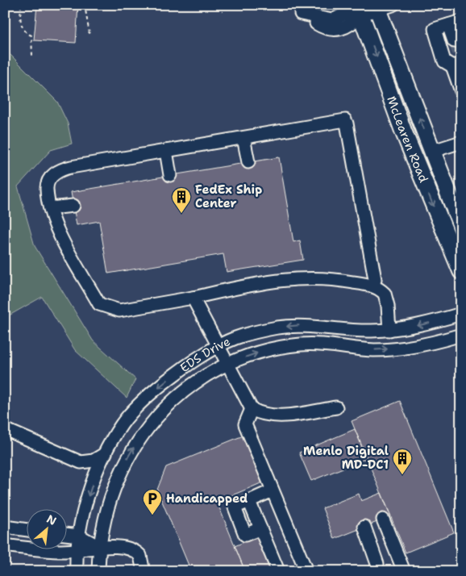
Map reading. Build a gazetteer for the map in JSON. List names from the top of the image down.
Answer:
{
  "streets": {
    "main road": ["McLearen Road"],
    "street": ["EDS Drive"]
  },
  "places": {
    "building": ["FedEx Ship Center", "Menlo Digital MD-DC1"],
    "parking": ["Handicapped"]
  },
  "north": "top right"
}
